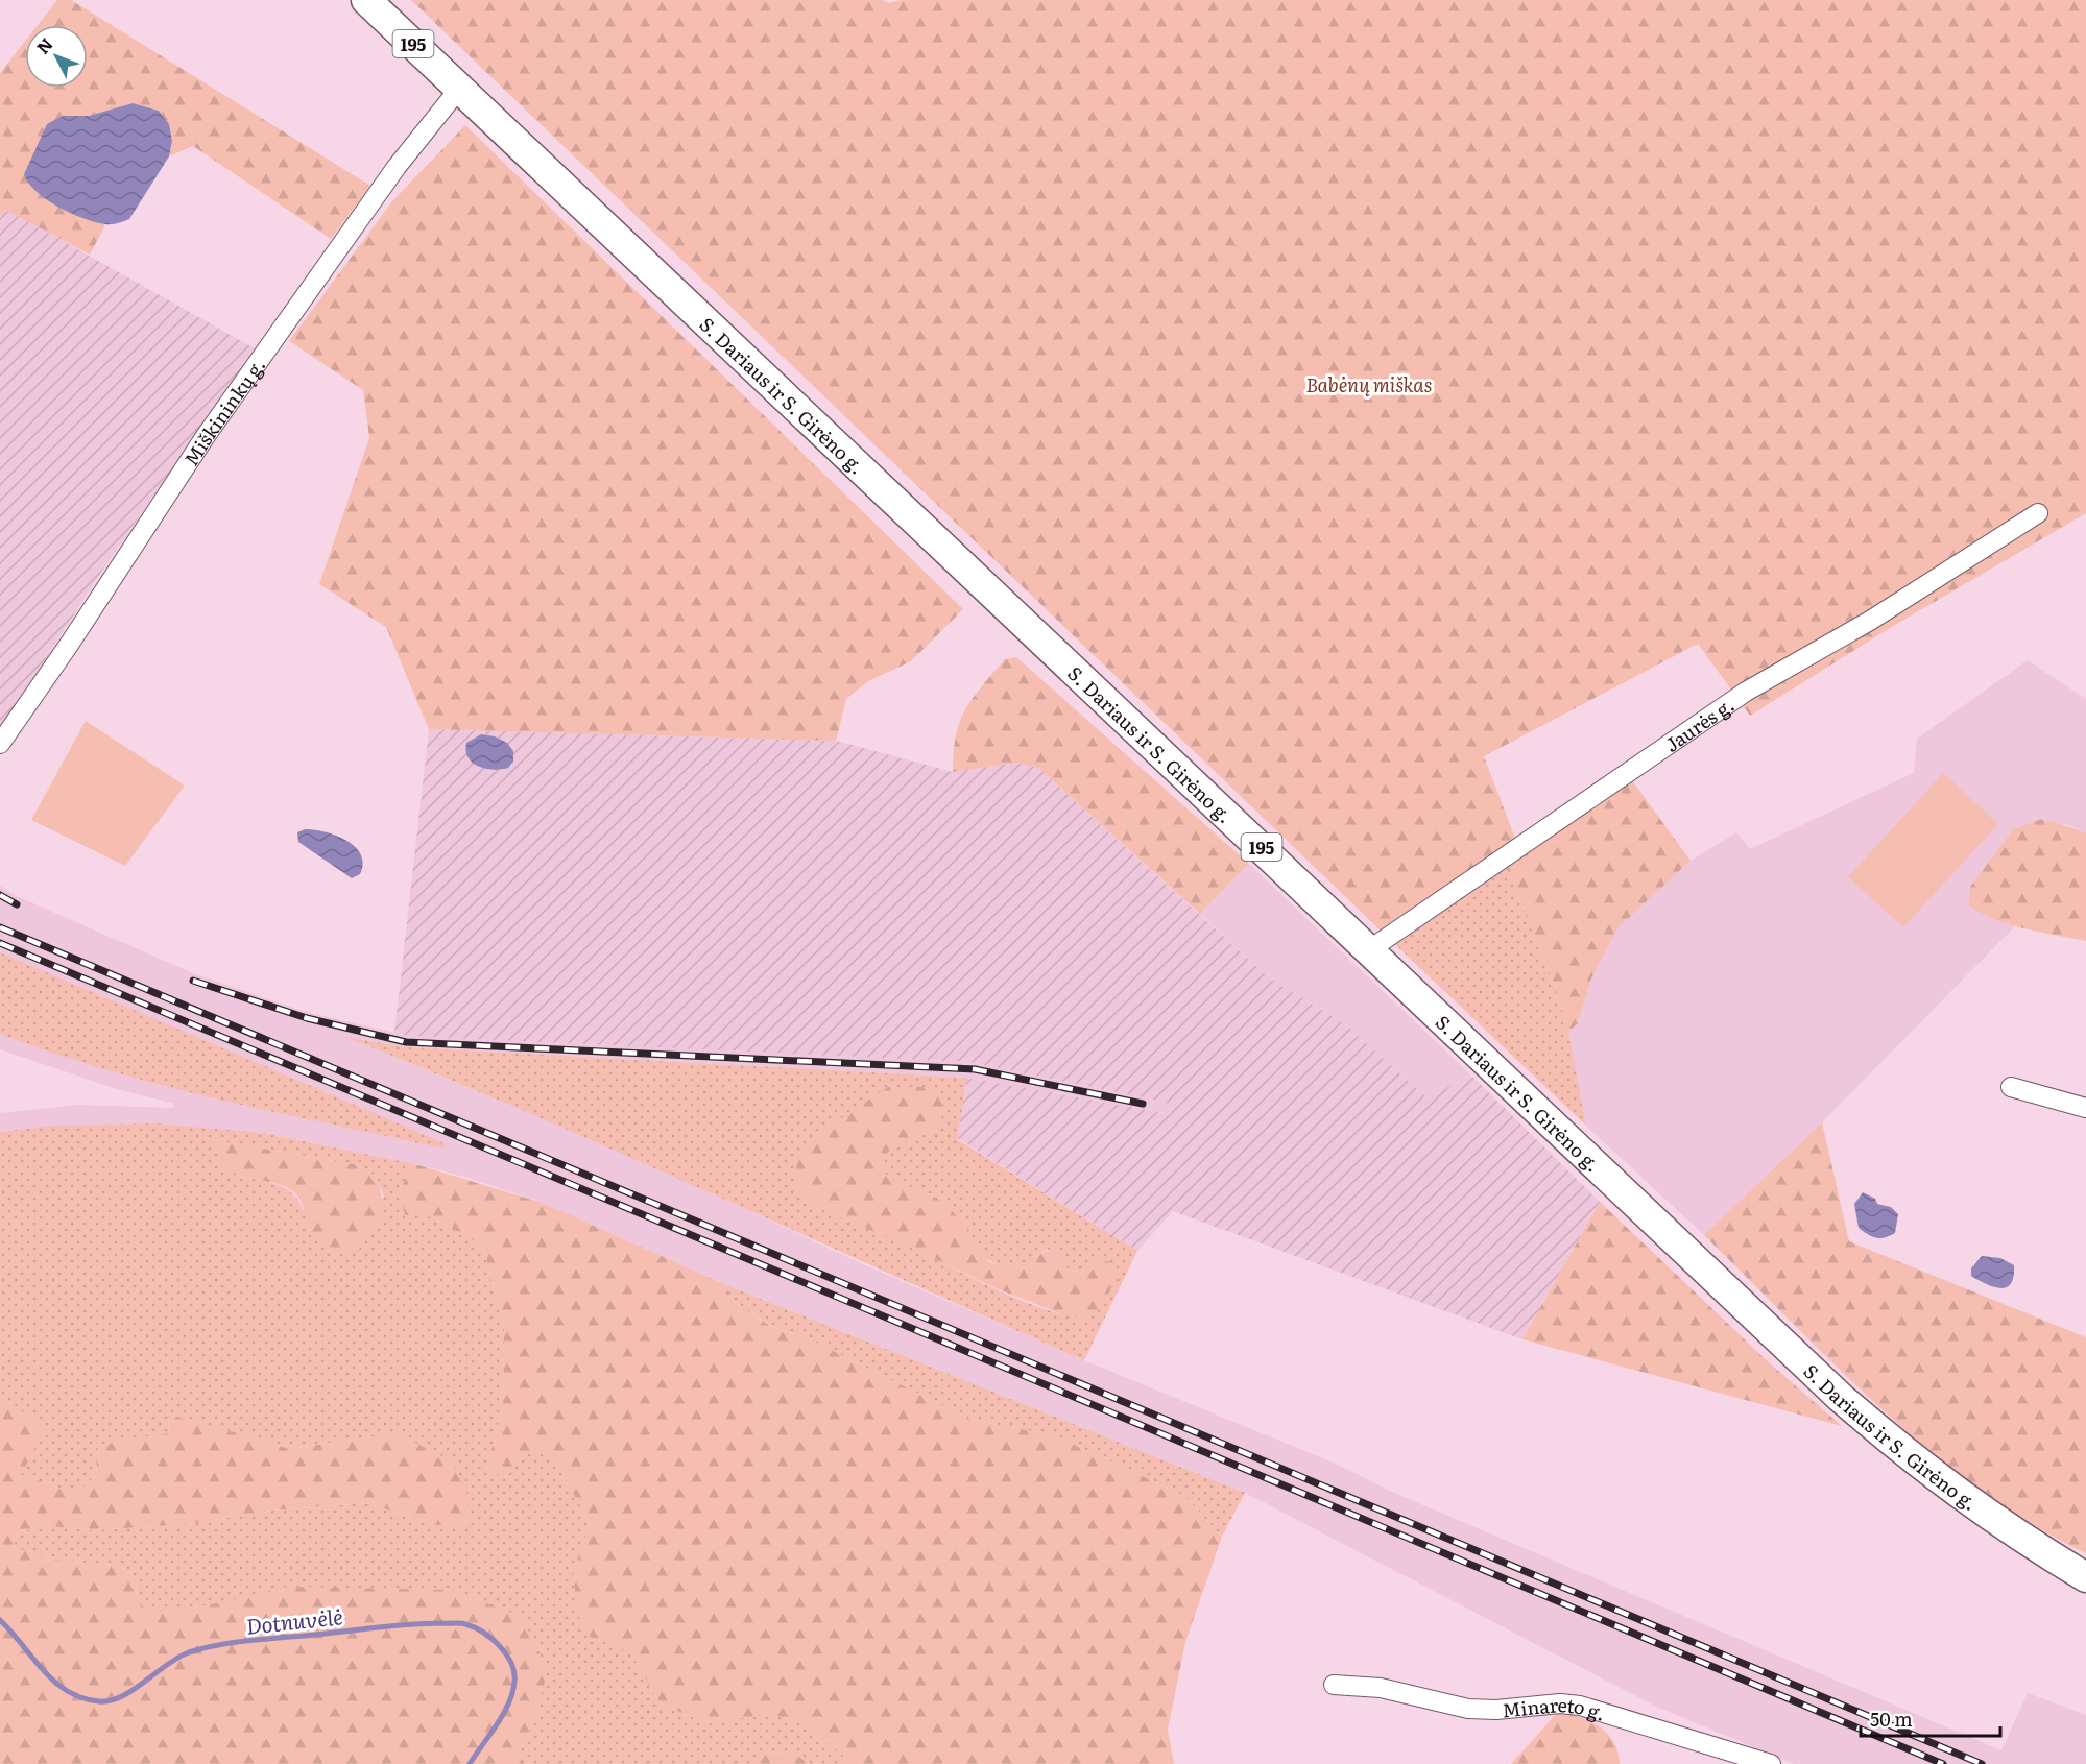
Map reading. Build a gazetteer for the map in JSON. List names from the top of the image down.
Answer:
{
  "streets": {
    "main road": ["195", "S. Dariaus ir S. Girėno g."],
    "street": ["Miškininkų g.", "Jaurės g.", "Minareto g."]
  },
  "crossings": [
    ["195", "S. Dariaus ir S. Girėno g."],
    ["195", "Miškininkų g."],
    ["S. Dariaus ir S. Girėno g.", "Miškininkų g."],
    ["S. Dariaus ir S. Girėno g.", "Jaurės g."]
  ],
  "water": ["Dotnuvėlė"],
  "parks": ["Babėnų miškas"],
  "scale_bar": "50 m",
  "north": "top left"
}
